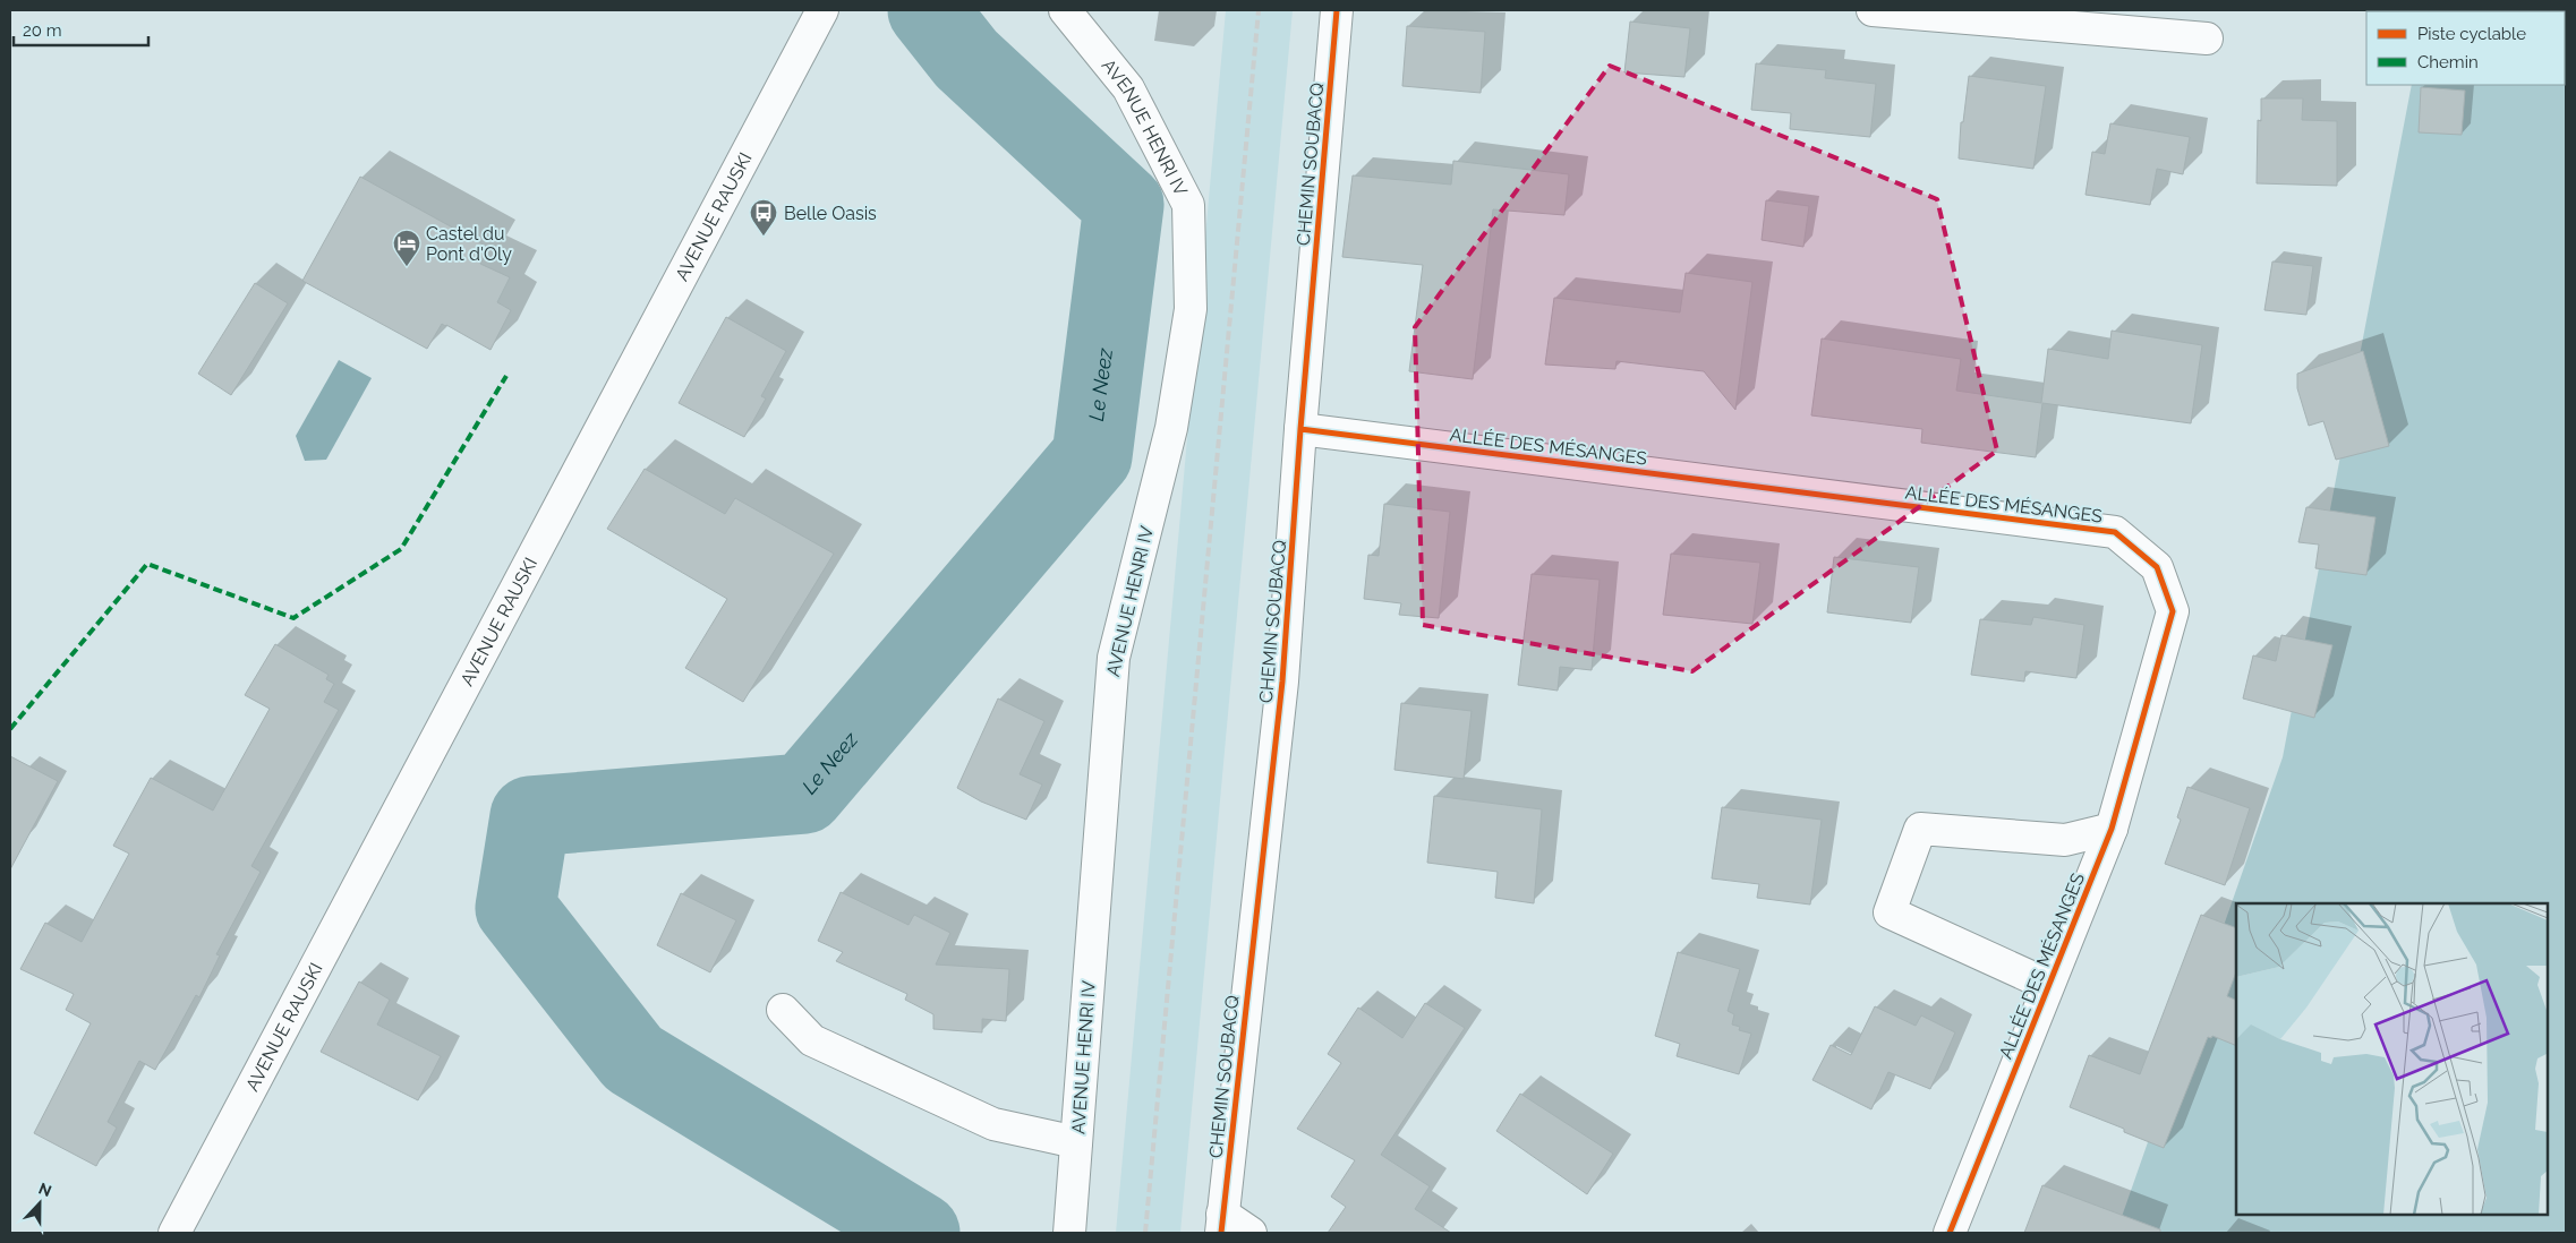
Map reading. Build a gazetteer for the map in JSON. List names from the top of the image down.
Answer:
{
  "streets": {
    "street": [
      "AVENUE HENRI IV",
      "CHEMIN SOUBACQ",
      "AVENUE RAUSKI",
      "ALLÉE DES MÉSANGES"
    ]
  },
  "crossings": [
    ["CHEMIN SOUBACQ", "ALLÉE DES MÉSANGES"]
  ],
  "water": ["Le Neez"],
  "places": {
    "bus stop": ["Belle Oasis"],
    "hotel": ["Castel du Pont d'Oly"]
  },
  "legend": ["Piste cyclable", "Chemin"],
  "scale_bar": "20 m",
  "north": "top"
}
